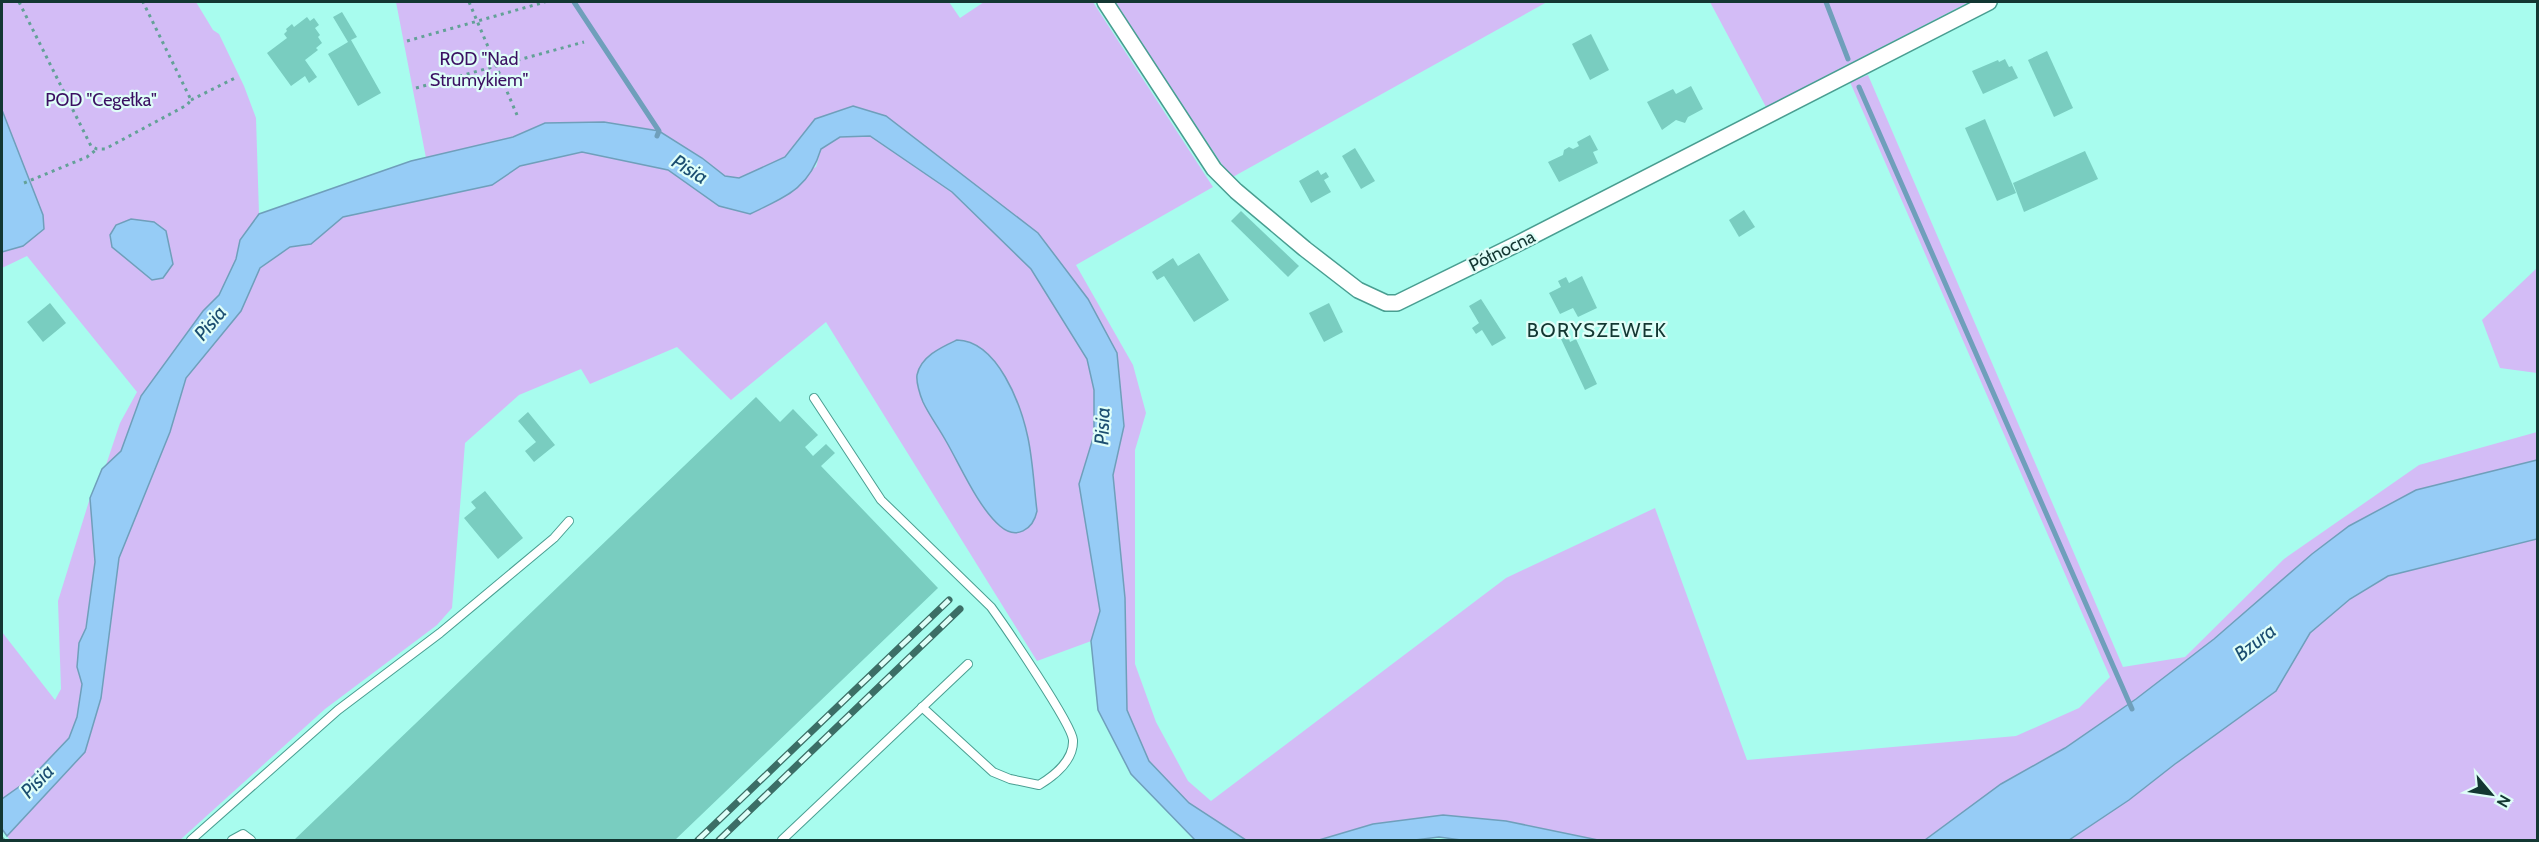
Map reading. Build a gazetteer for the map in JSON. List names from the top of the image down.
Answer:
{
  "streets": {
    "street": ["Północna"]
  },
  "districts": ["BORYSZEWEK"],
  "water": ["Pisia", "Bzura"],
  "parks": ["ROD \"Nad Strumykiem\"", "POD \"Cegełka\""],
  "north": "bottom right"
}
